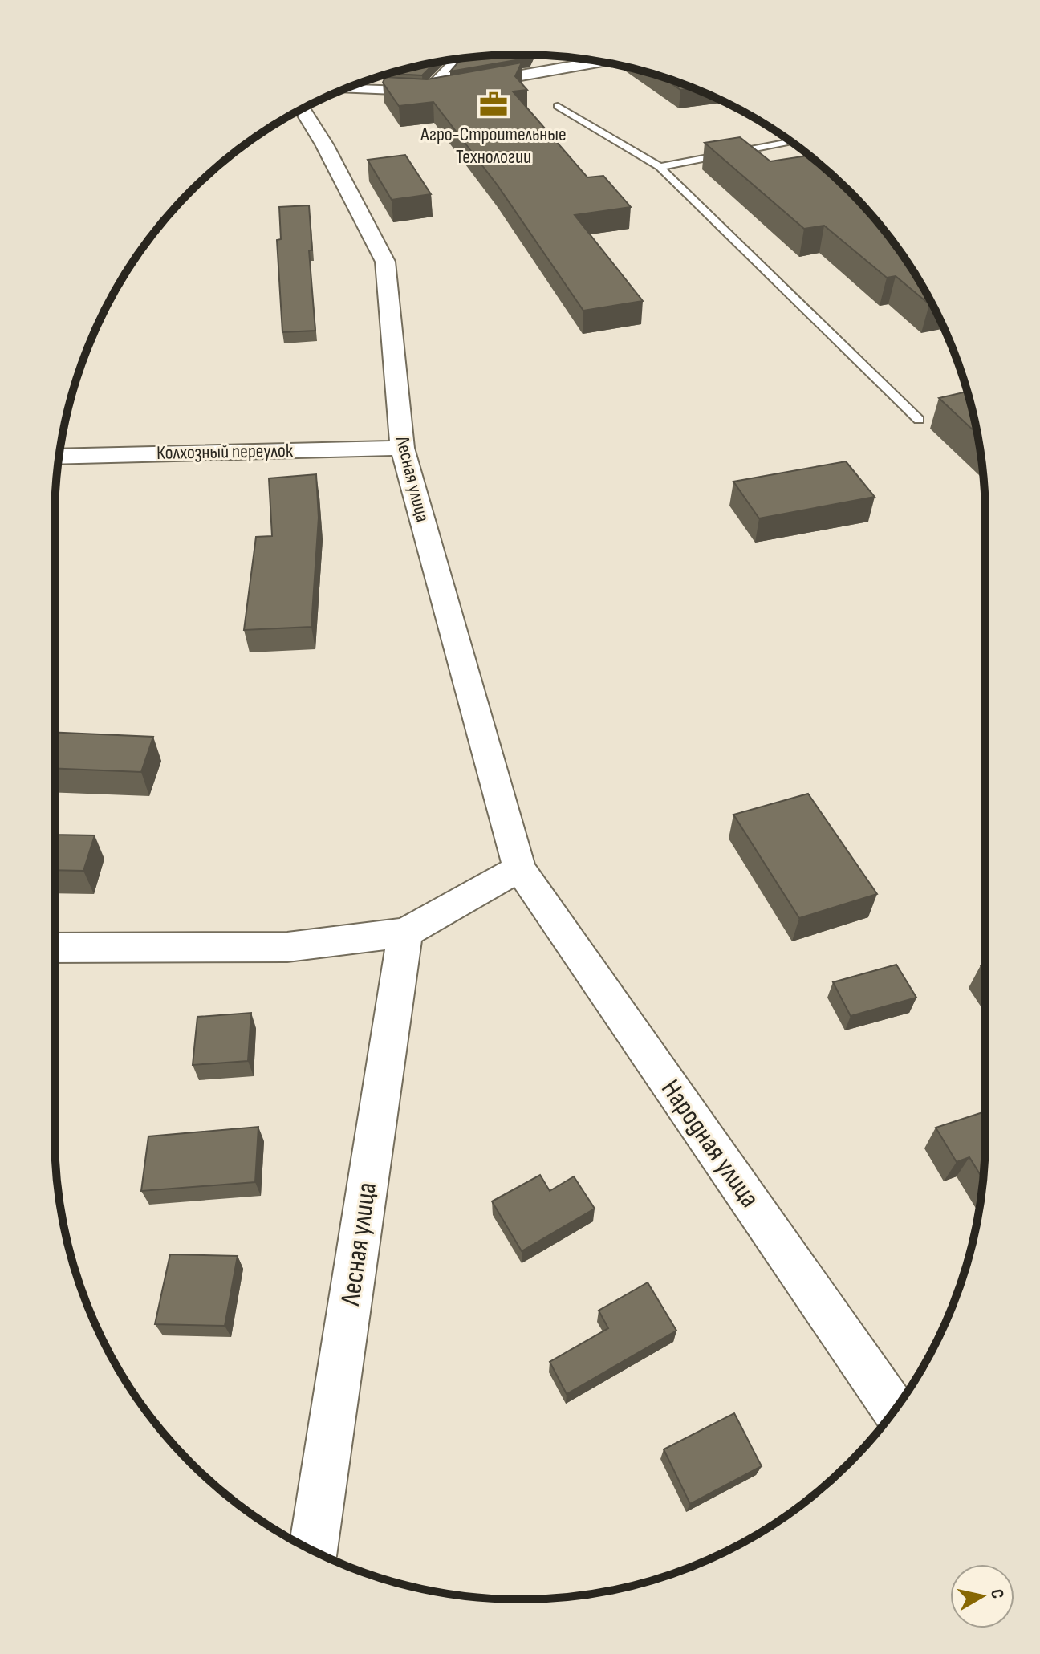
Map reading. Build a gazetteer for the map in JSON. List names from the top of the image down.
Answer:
{
  "streets": {
    "street": ["Колхозный переулок", "Лесная улица", "Народная улица"]
  },
  "crossings": [
    ["Колхозный переулок", "Лесная улица"],
    ["Лесная улица", "Народная улица"]
  ],
  "places": {
    "office": ["Агро-Строительные Технологии"]
  },
  "north": "right"
}
